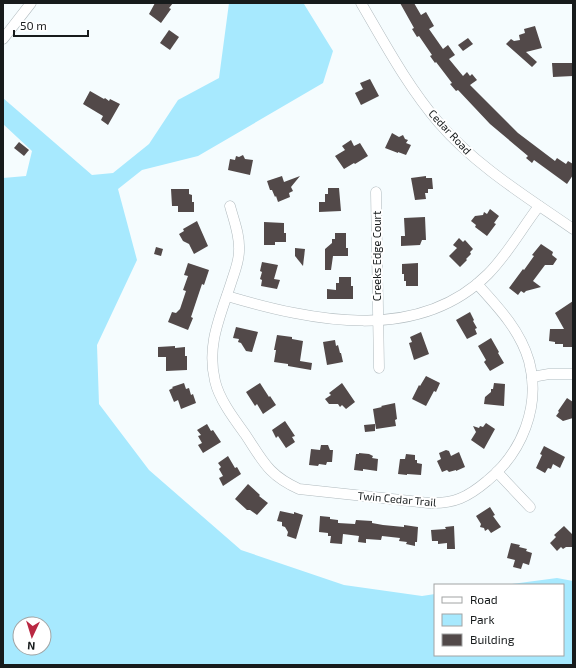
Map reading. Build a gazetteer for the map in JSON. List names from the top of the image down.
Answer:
{
  "streets": {
    "street": ["Cedar Road", "Creeks Edge Court", "Twin Cedar Trail"]
  },
  "legend": ["Road", "Park", "Building"],
  "scale_bar": "50 m",
  "north": "bottom"
}
